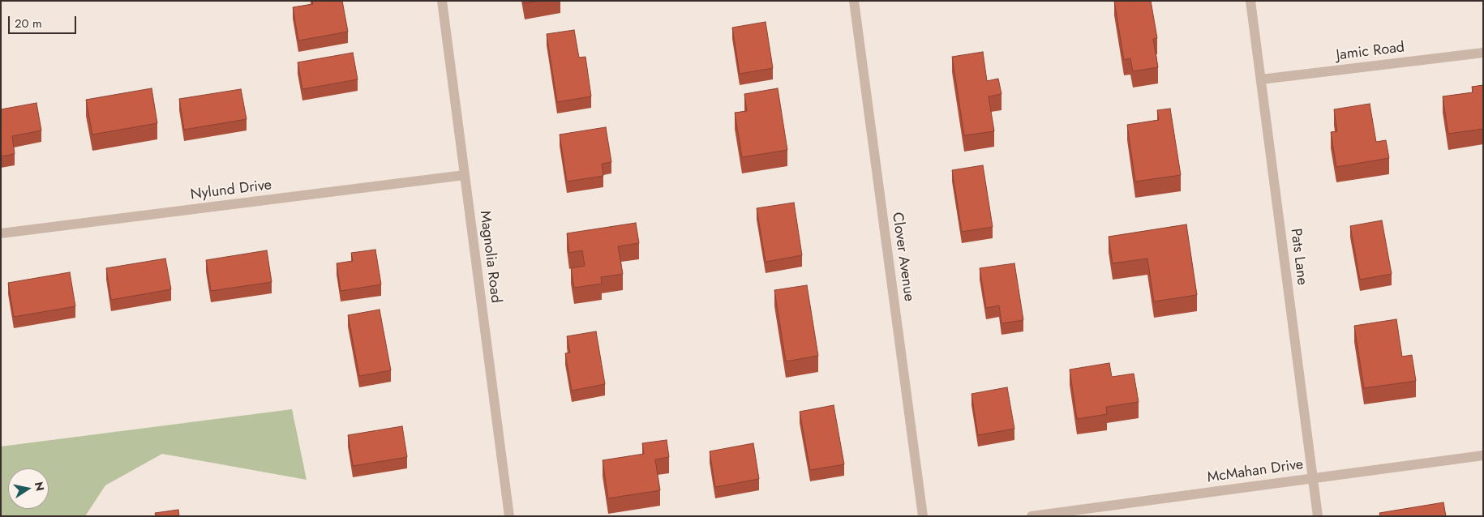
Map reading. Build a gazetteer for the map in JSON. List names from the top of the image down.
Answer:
{
  "streets": {
    "street": [
      "Jamic Road",
      "Nylund Drive",
      "Magnolia Road",
      "Clover Avenue",
      "Pats Lane",
      "McMahan Drive"
    ]
  },
  "crossings": [
    ["Jamic Road", "Pats Lane"],
    ["Nylund Drive", "Magnolia Road"],
    ["Pats Lane", "McMahan Drive"]
  ],
  "scale_bar": "20 m",
  "north": "right"
}
